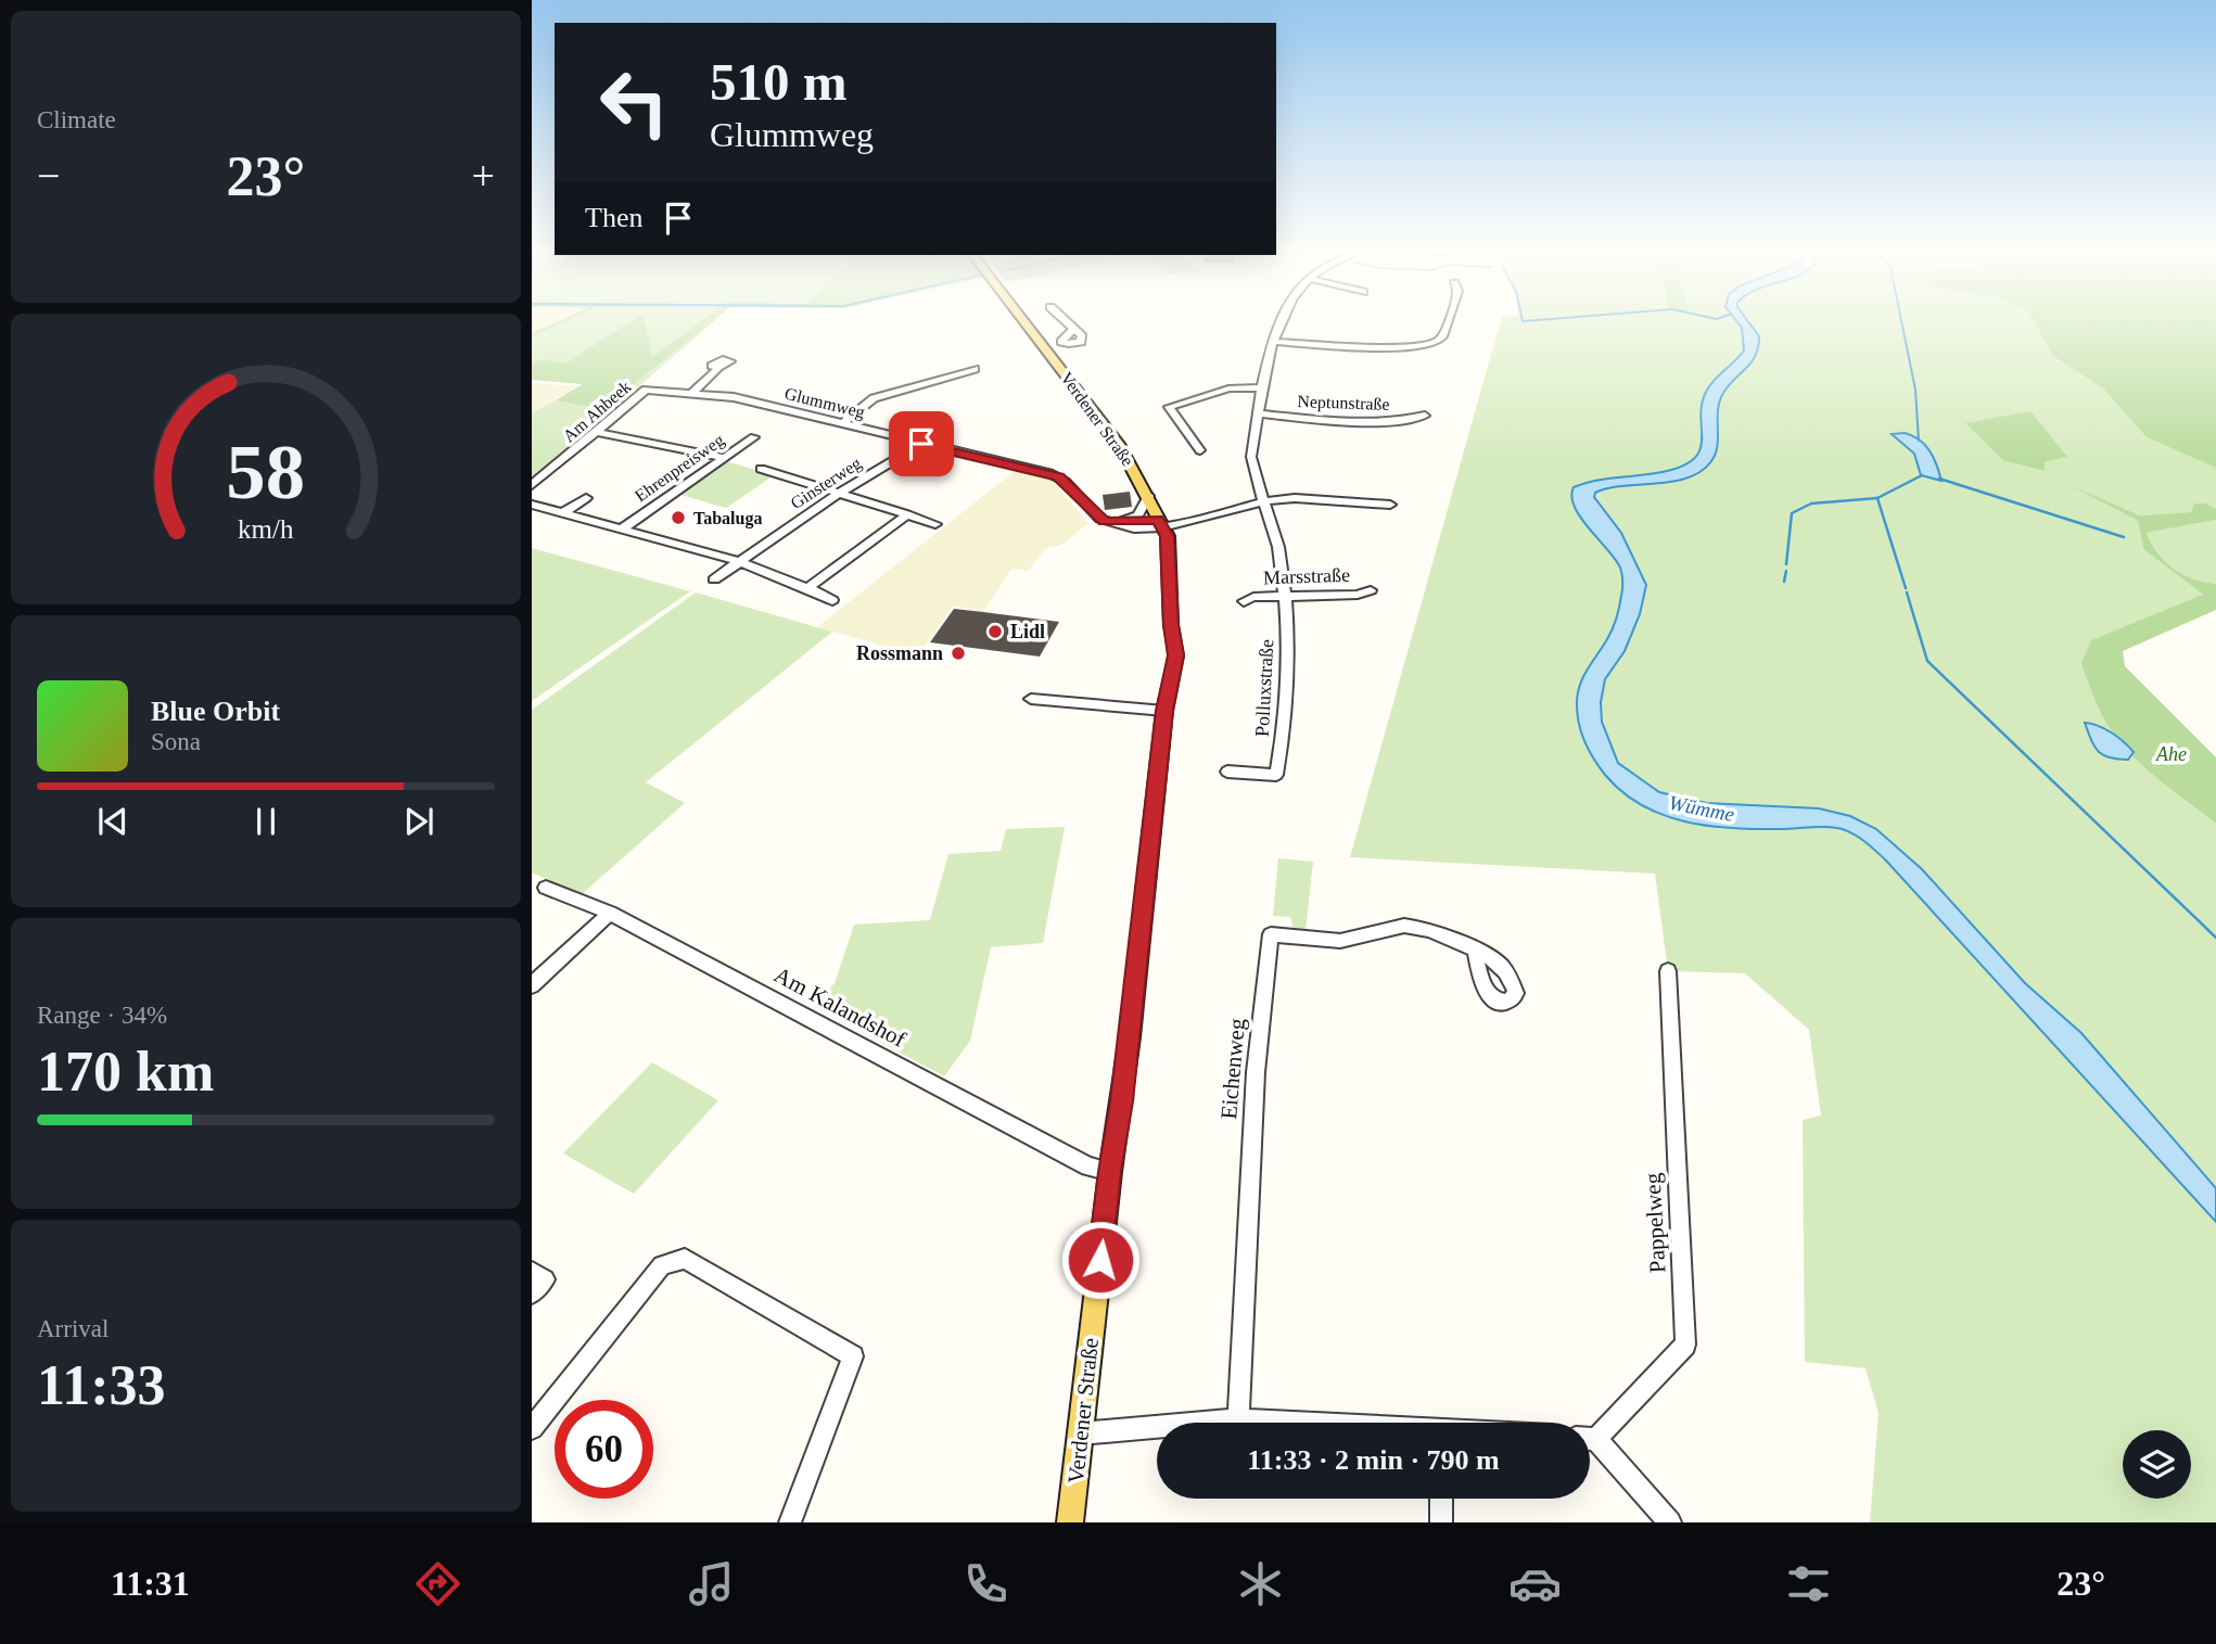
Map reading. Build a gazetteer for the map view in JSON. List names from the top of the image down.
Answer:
{
  "streets": {
    "main road": ["Verdener Straße"],
    "street": [
      "Glummweg",
      "Neptunstraße",
      "Am Ahbeek",
      "Ehrenpreisweg",
      "Ginsterweg",
      "Marsstraße",
      "Polluxstraße",
      "Am Kalandshof",
      "Eichenweg",
      "Pappelweg"
    ]
  },
  "crossings": [
    ["Glummweg", "Am Ahbeek"],
    ["Glummweg", "Ginsterweg"],
    ["Neptunstraße", "Polluxstraße"],
    ["Verdener Straße", "Am Kalandshof"],
    ["Marsstraße", "Polluxstraße"]
  ],
  "water": ["Wümme"],
  "parks": ["Ahe"],
  "places": ["Tabaluga", "Lidl", "Rossmann"],
  "page": {
    "tile": [
      "Climate",
      ["Range · 34%", "170 km"],
      ["Arrival", "11:33"]
    ],
    "turn": ["510 m", "Glummweg"],
    "heat": ["−", "23°", "+"],
    "then": "Then",
    "song": ["Blue Orbit", "Sona"],
    "limit": "60",
    "trip": "11:33 · 2 min · 790 m",
    "tabs": ["11:31", "23°"],
    "gauge": ["58", "km/h"]
  }
}
